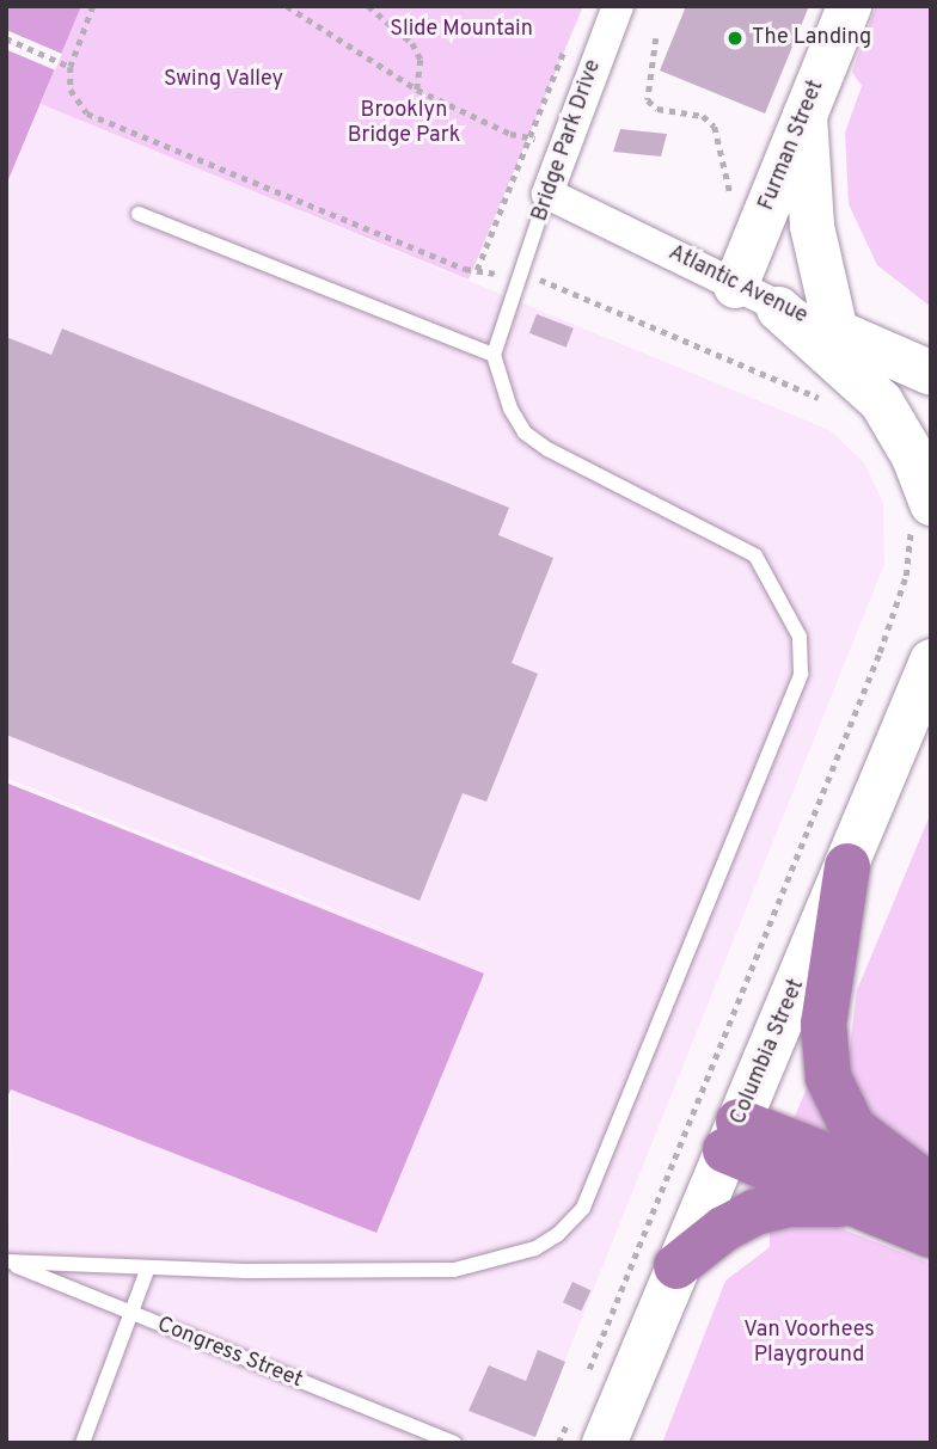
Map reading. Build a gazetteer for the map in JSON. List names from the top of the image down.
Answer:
{
  "streets": {
    "main road": ["Furman Street", "Atlantic Avenue", "Columbia Street"],
    "street": ["Bridge Park Drive"],
    "lane": ["Congress Street"]
  },
  "crossings": [
    ["Bridge Park Drive", "Atlantic Avenue"],
    ["Furman Street", "Atlantic Avenue"]
  ],
  "parks": [
    "Slide Mountain",
    "Swing Valley",
    "Brooklyn Bridge Park",
    "Van Voorhees Playground"
  ],
  "places": ["The Landing"]
}
